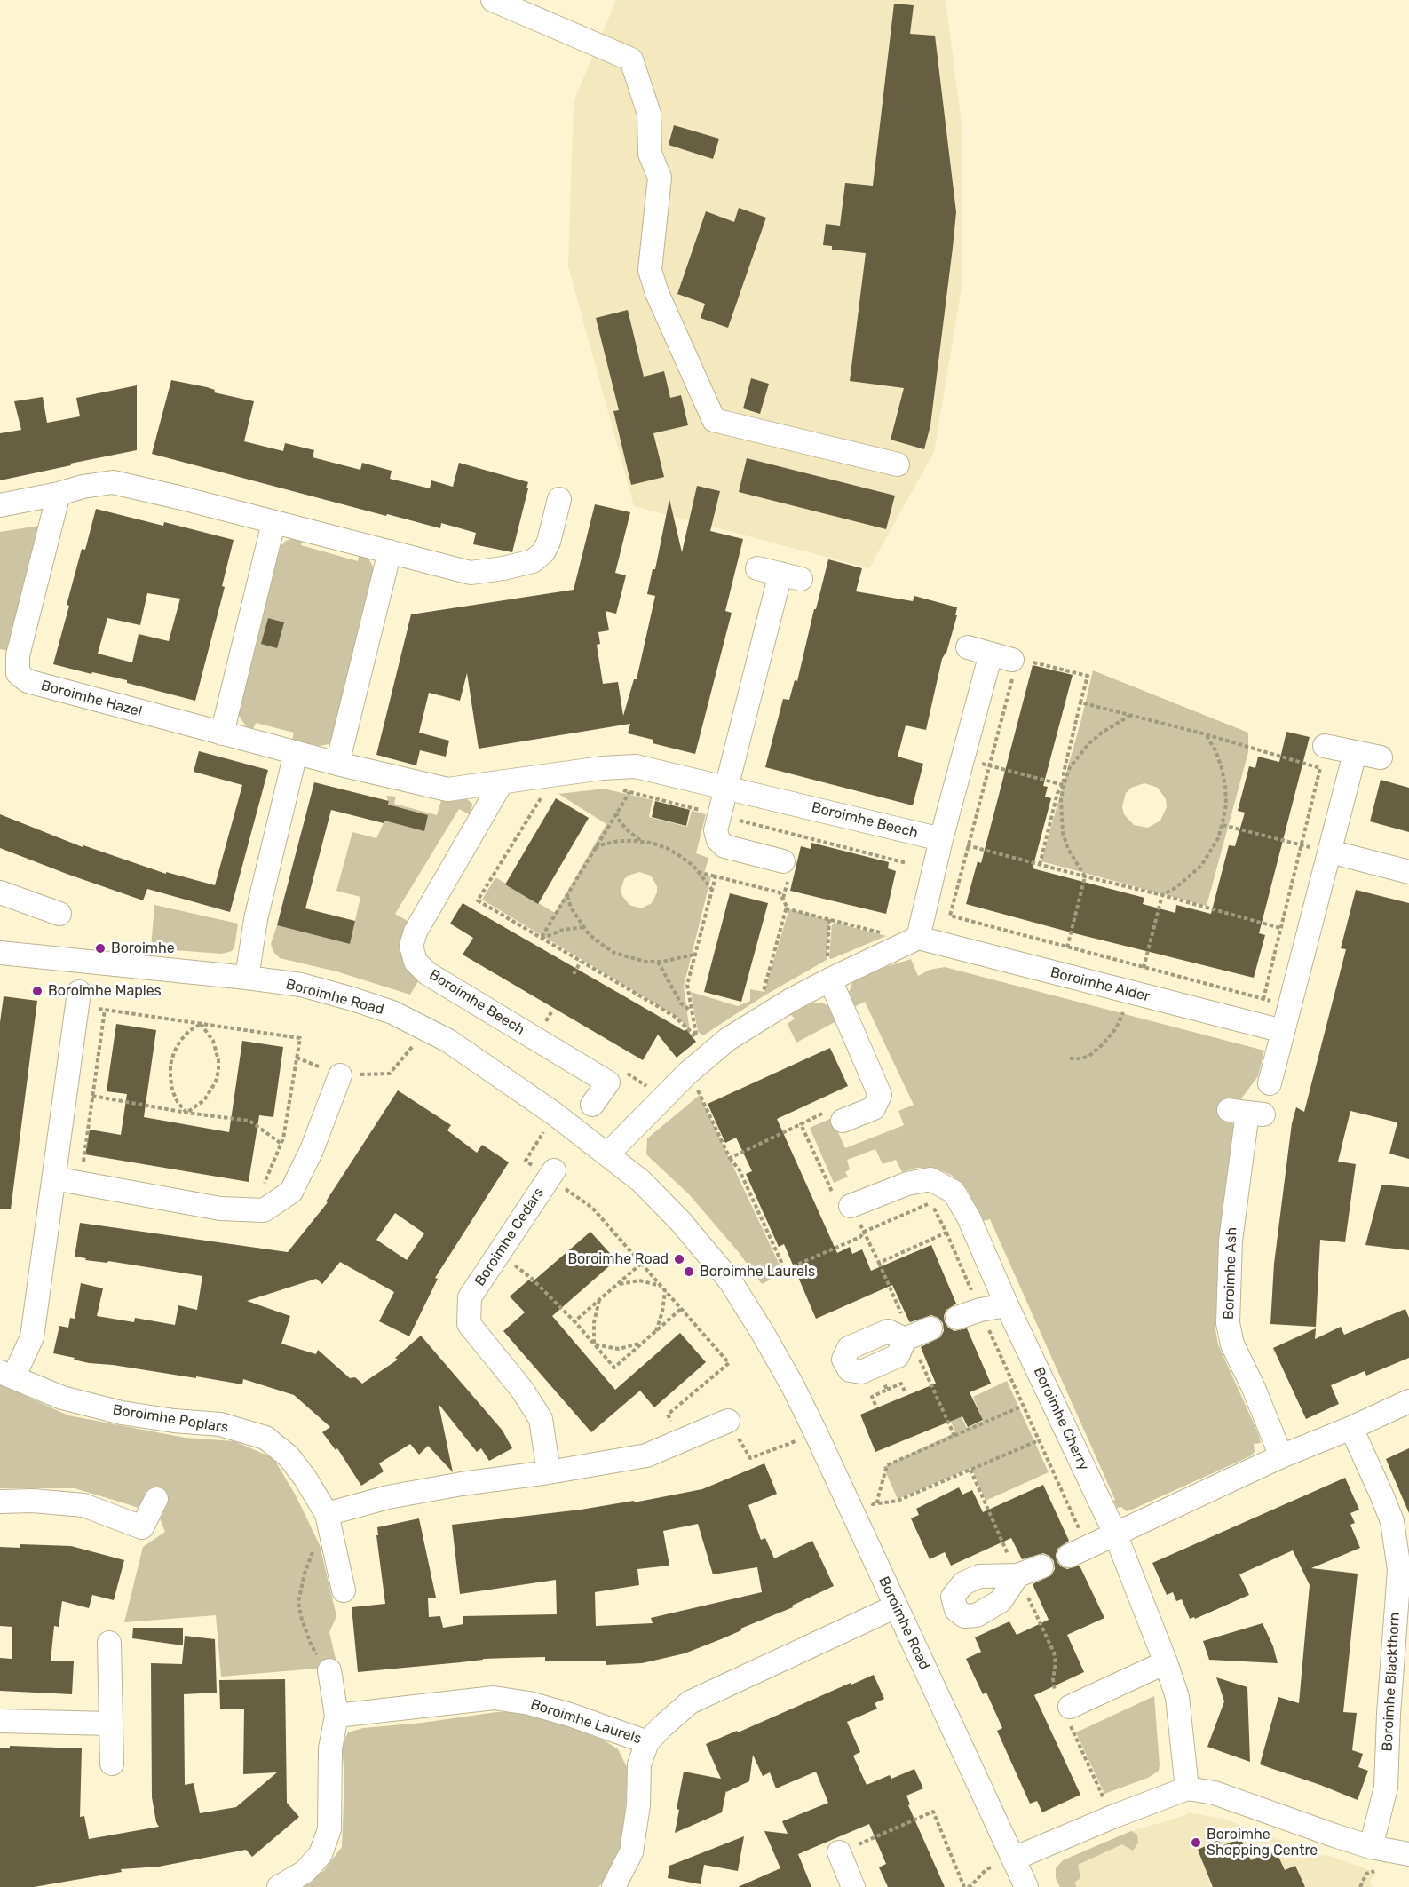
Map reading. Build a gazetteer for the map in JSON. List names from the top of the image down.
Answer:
{
  "streets": {
    "street": [
      "Boroimhe Hazel",
      "Boroimhe Beech",
      "Boroimhe Alder",
      "Boroimhe Road",
      "Boroimhe Cedars",
      "Boroimhe Ash",
      "Boroimhe Poplars",
      "Boroimhe Cherry",
      "Boroimhe Blackthorn",
      "Boroimhe Laurels"
    ]
  },
  "crossings": [
    ["Boroimhe Hazel", "Boroimhe Beech"],
    ["Boroimhe Road", "Boroimhe Laurels"]
  ],
  "places": [
    "Boroimhe",
    "Boroimhe Maples",
    "Boroimhe Road",
    "Boroimhe Laurels",
    "Boroimhe Shopping Centre"
  ]
}
